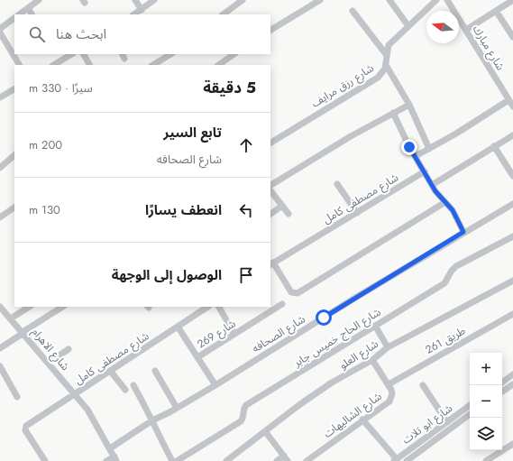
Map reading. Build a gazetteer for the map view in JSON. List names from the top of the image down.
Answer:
{
  "streets": {
    "street": [
      "شارع مبارك",
      "شارع رزق مرايف",
      "شارع مصطفى كامل",
      "شارع 269",
      "شارع الصحافه",
      "شارع الحاج خميس جابر",
      "طريق 261",
      "شارع الاهرام",
      "شارع العلو",
      "شارع الشاليهات",
      "شارع ابو تلات"
    ]
  },
  "crossings": [
    ["شارع مصطفى كامل", "شارع الاهرام"],
    ["شارع الصحافه", "شارع الاهرام"],
    ["طريق 261", "شارع الشاليهات"],
    ["شارع العلو", "شارع الشاليهات"]
  ],
  "north": "left",
  "page": {
    "search": "ابحث هنا",
    "heading": ["5 دقيقة", "سيرًا · 330 m"],
    "list": [
      ["تابع السير", "شارع الصحافه", "200 m"],
      ["انعطف يسارًا", "130 m"],
      "الوصول إلى الوجهة"
    ],
    "map_buttons": ["+", "−"]
  }
}
